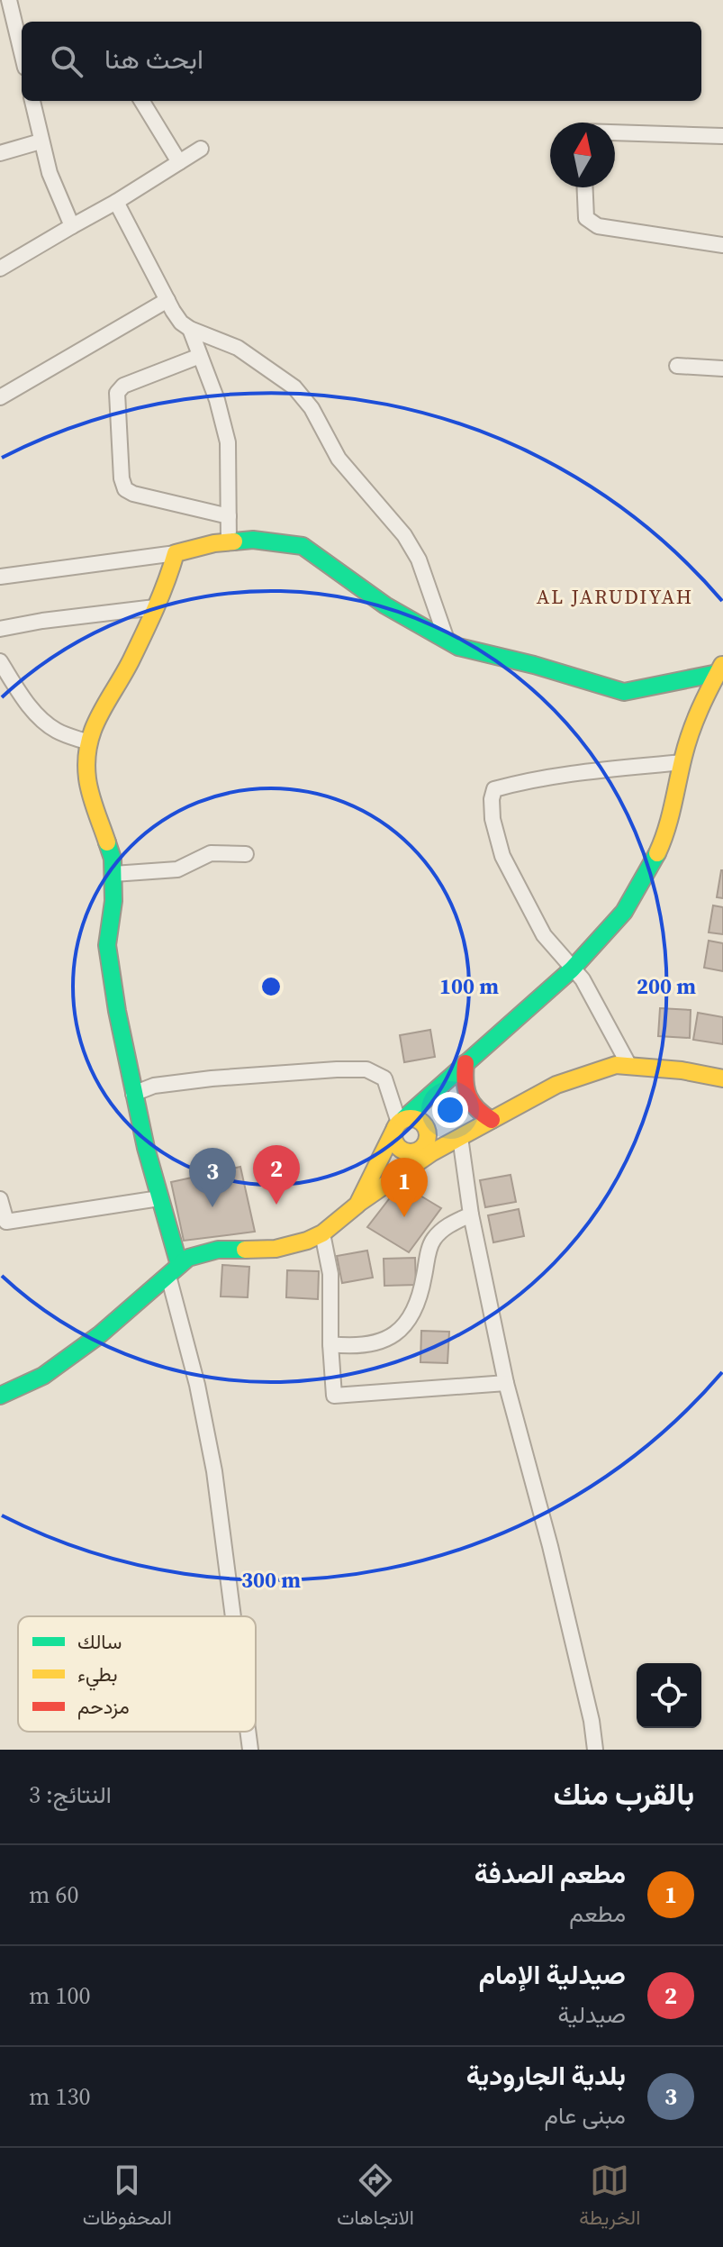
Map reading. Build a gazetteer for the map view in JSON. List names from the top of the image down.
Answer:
{
  "districts": ["AL JARUDIYAH"],
  "legend": ["سالك", "بطيء", "مزدحم"],
  "north": "top",
  "page": {
    "search": "ابحث هنا",
    "pins": ["2", "3", "1"],
    "heading": ["بالقرب منك", "النتائج: 3"],
    "list": [
      {
        "mark": "1",
        "name": "مطعم الصدفة",
        "note": "مطعم",
        "value": "60 m"
      },
      {
        "mark": "2",
        "name": "صيدلية الإمام",
        "note": "صيدلية",
        "value": "100 m"
      },
      {
        "mark": "3",
        "name": "بلدية الجارودية",
        "note": "مبنى عام",
        "value": "130 m"
      }
    ],
    "nav": ["الخريطة", "الاتجاهات", "المحفوظات"]
  },
  "rings": ["100 m", "200 m", "300 m"]
}
